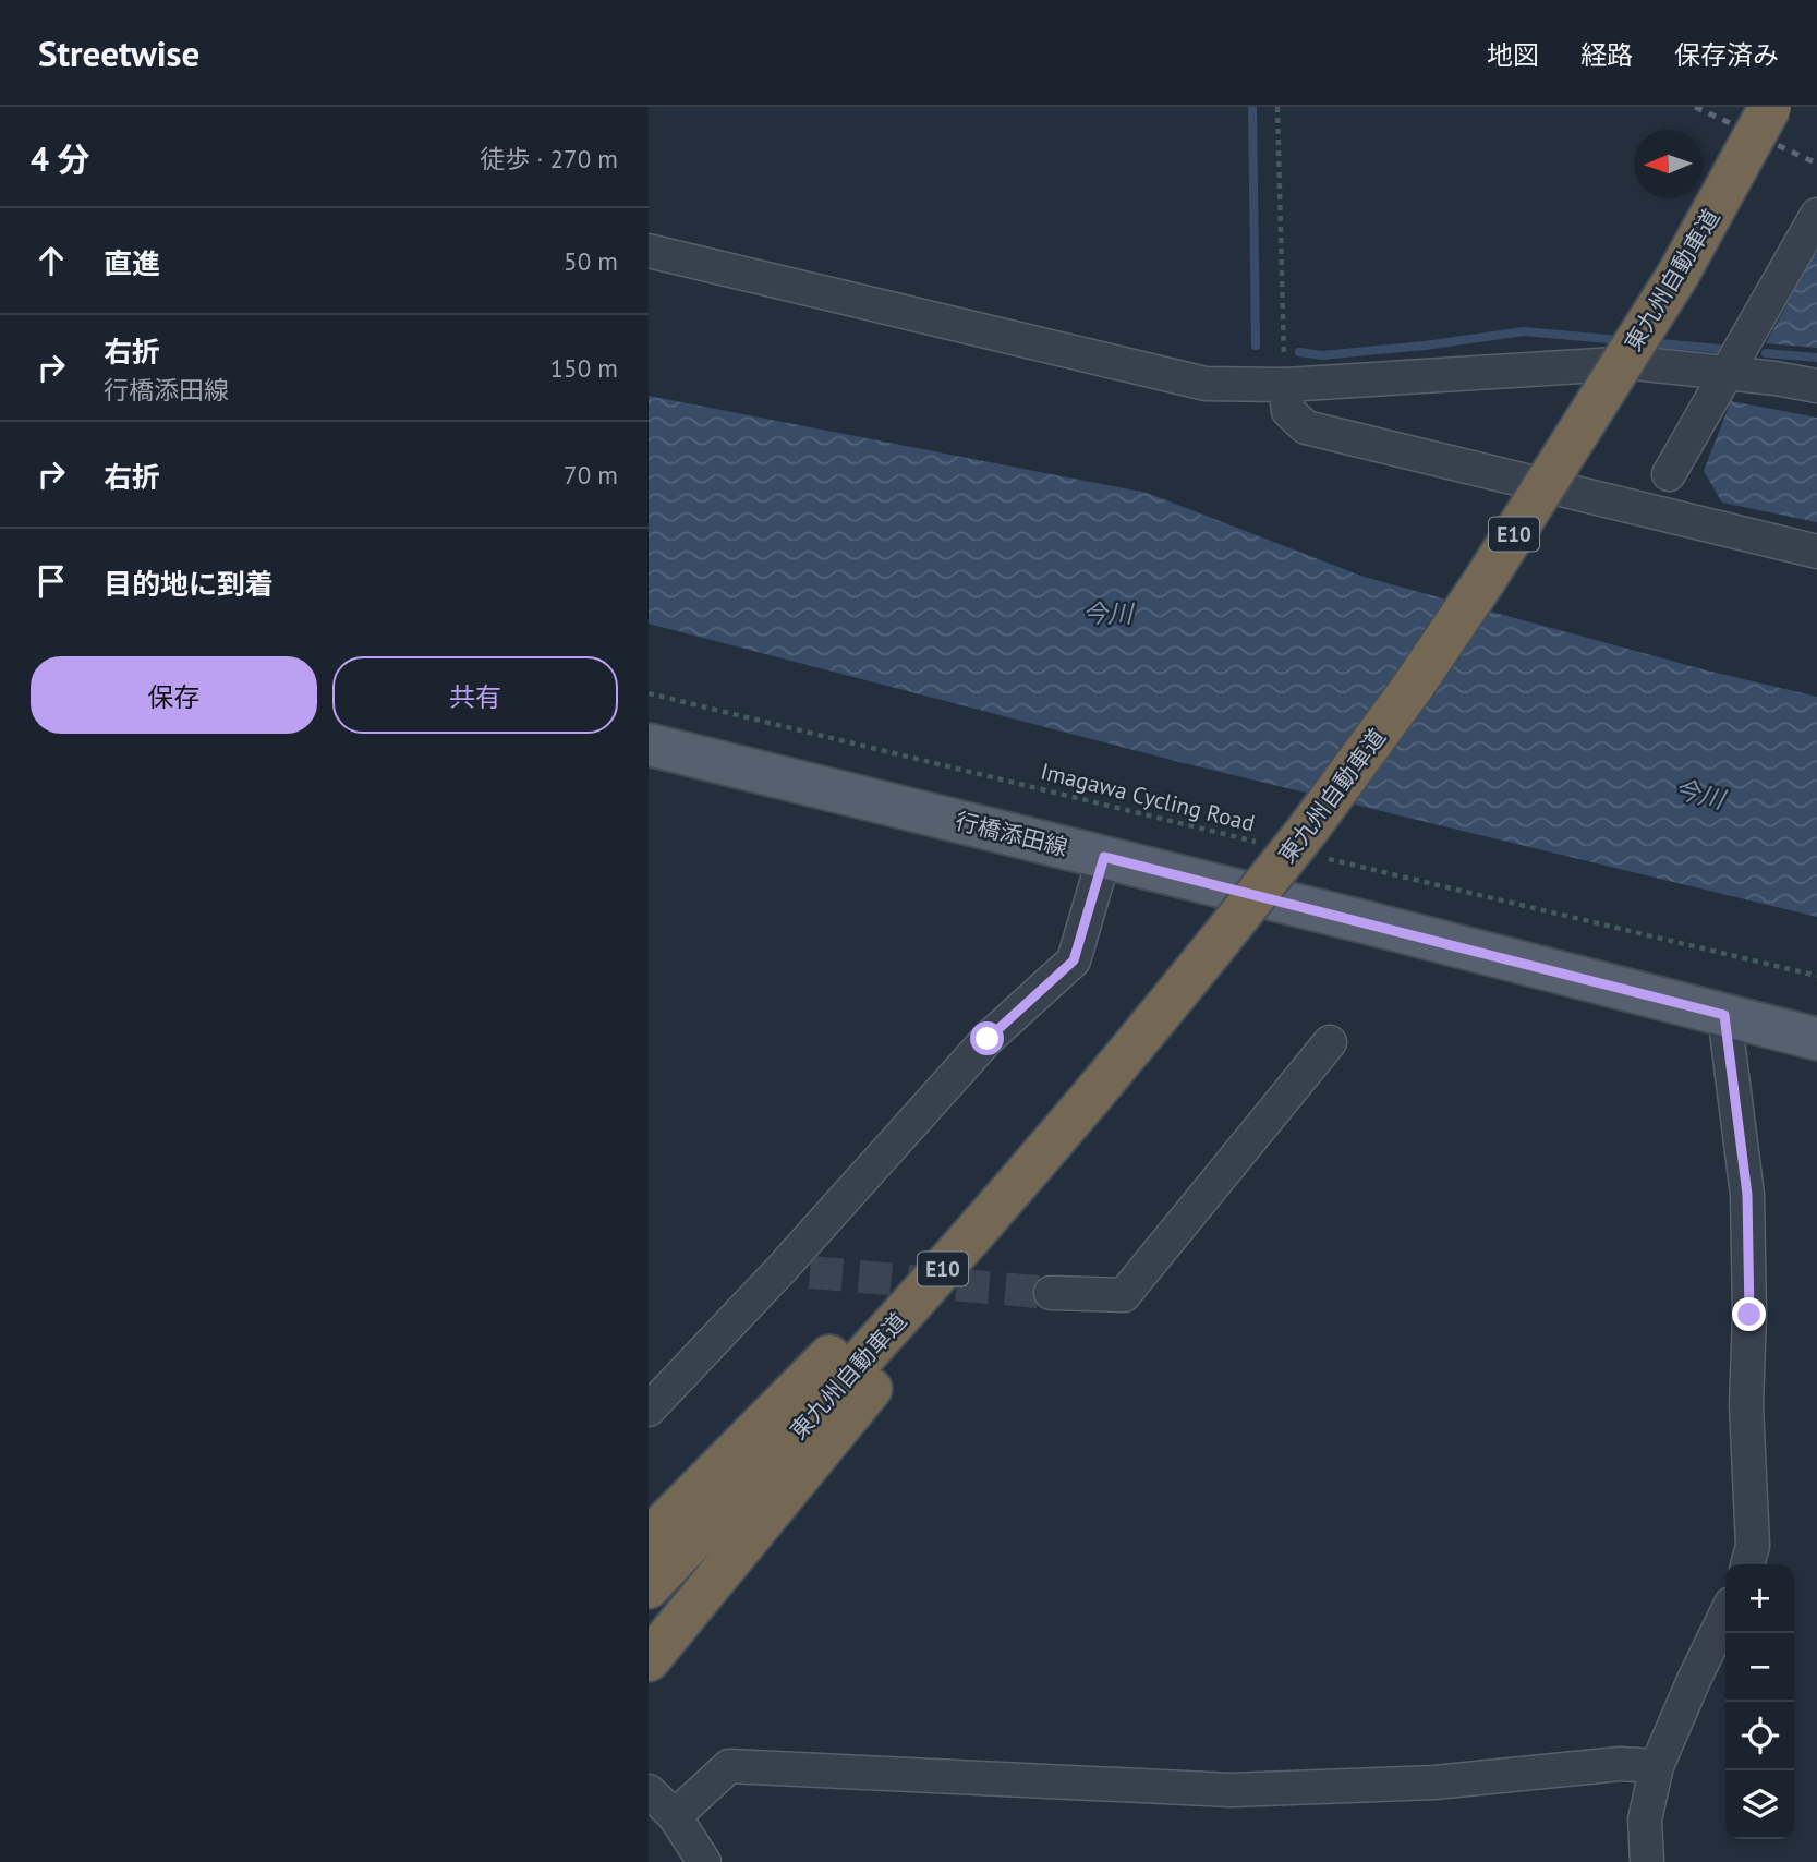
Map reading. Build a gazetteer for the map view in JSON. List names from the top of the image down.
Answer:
{
  "streets": {
    "highway": ["東九州自動車道", "E10"],
    "main road": ["行橋添田線"],
    "path": ["Imagawa Cycling Road"]
  },
  "water": ["今川"],
  "north": "left",
  "page": {
    "header": "Streetwise",
    "nav": ["地図", "経路", "保存済み"],
    "heading": ["4 分", "徒歩 · 270 m"],
    "list": [
      ["直進", "50 m"],
      ["右折", "行橋添田線", "150 m"],
      ["右折", "70 m"],
      "目的地に到着"
    ],
    "buttons": ["保存", "共有"],
    "map_buttons": ["+", "−"]
  }
}
